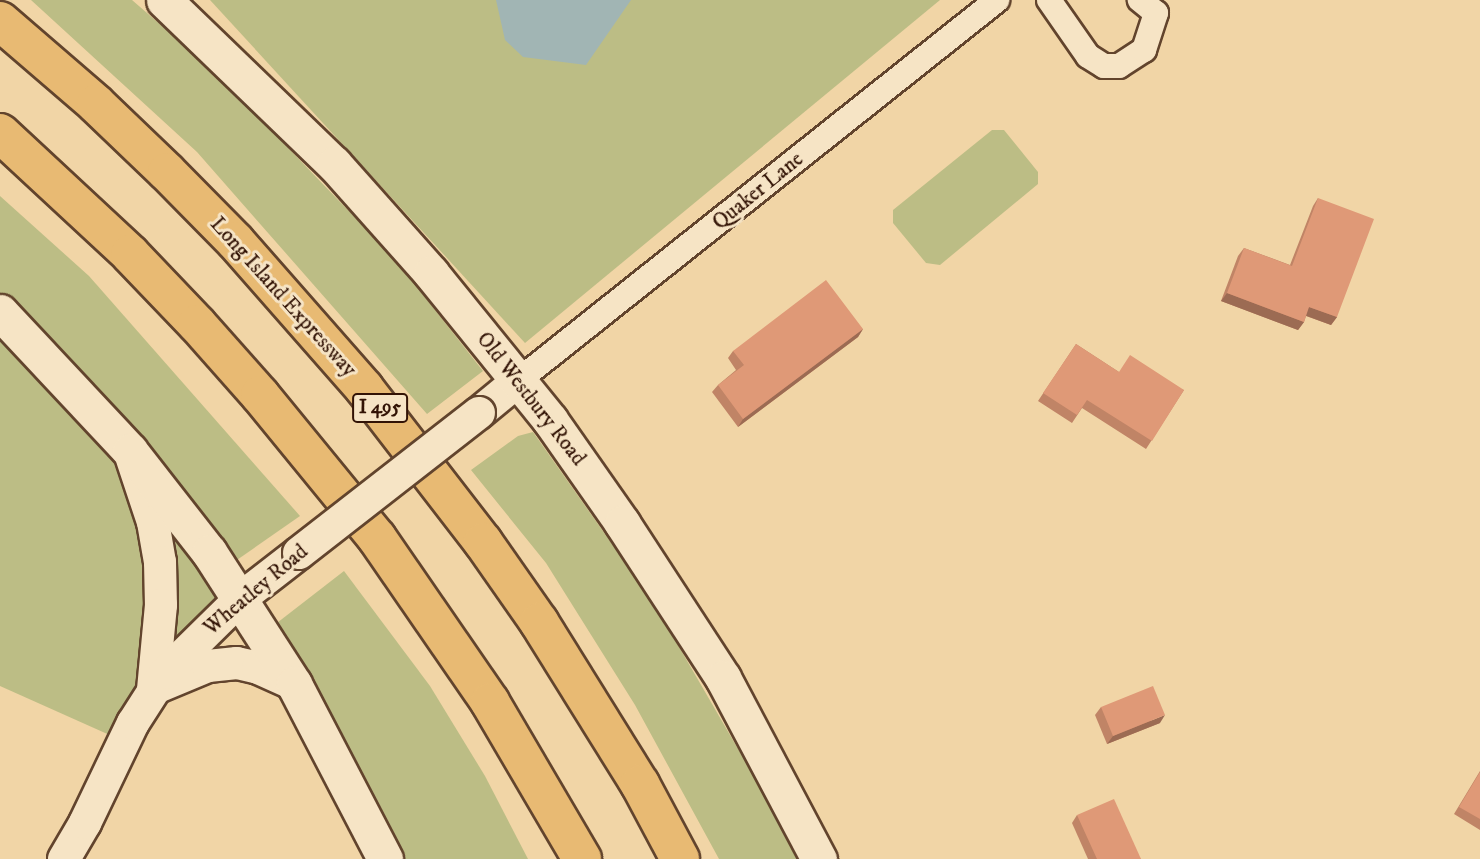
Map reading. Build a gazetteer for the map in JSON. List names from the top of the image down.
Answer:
{
  "streets": {
    "highway": ["Long Island Expressway", "I 495"],
    "main road": ["Old Westbury Road"],
    "street": ["Quaker Lane", "Wheatley Road"]
  },
  "crossings": [
    ["Quaker Lane", "Old Westbury Road"],
    ["Quaker Lane", "Wheatley Road"],
    ["Old Westbury Road", "Wheatley Road"]
  ]
}
